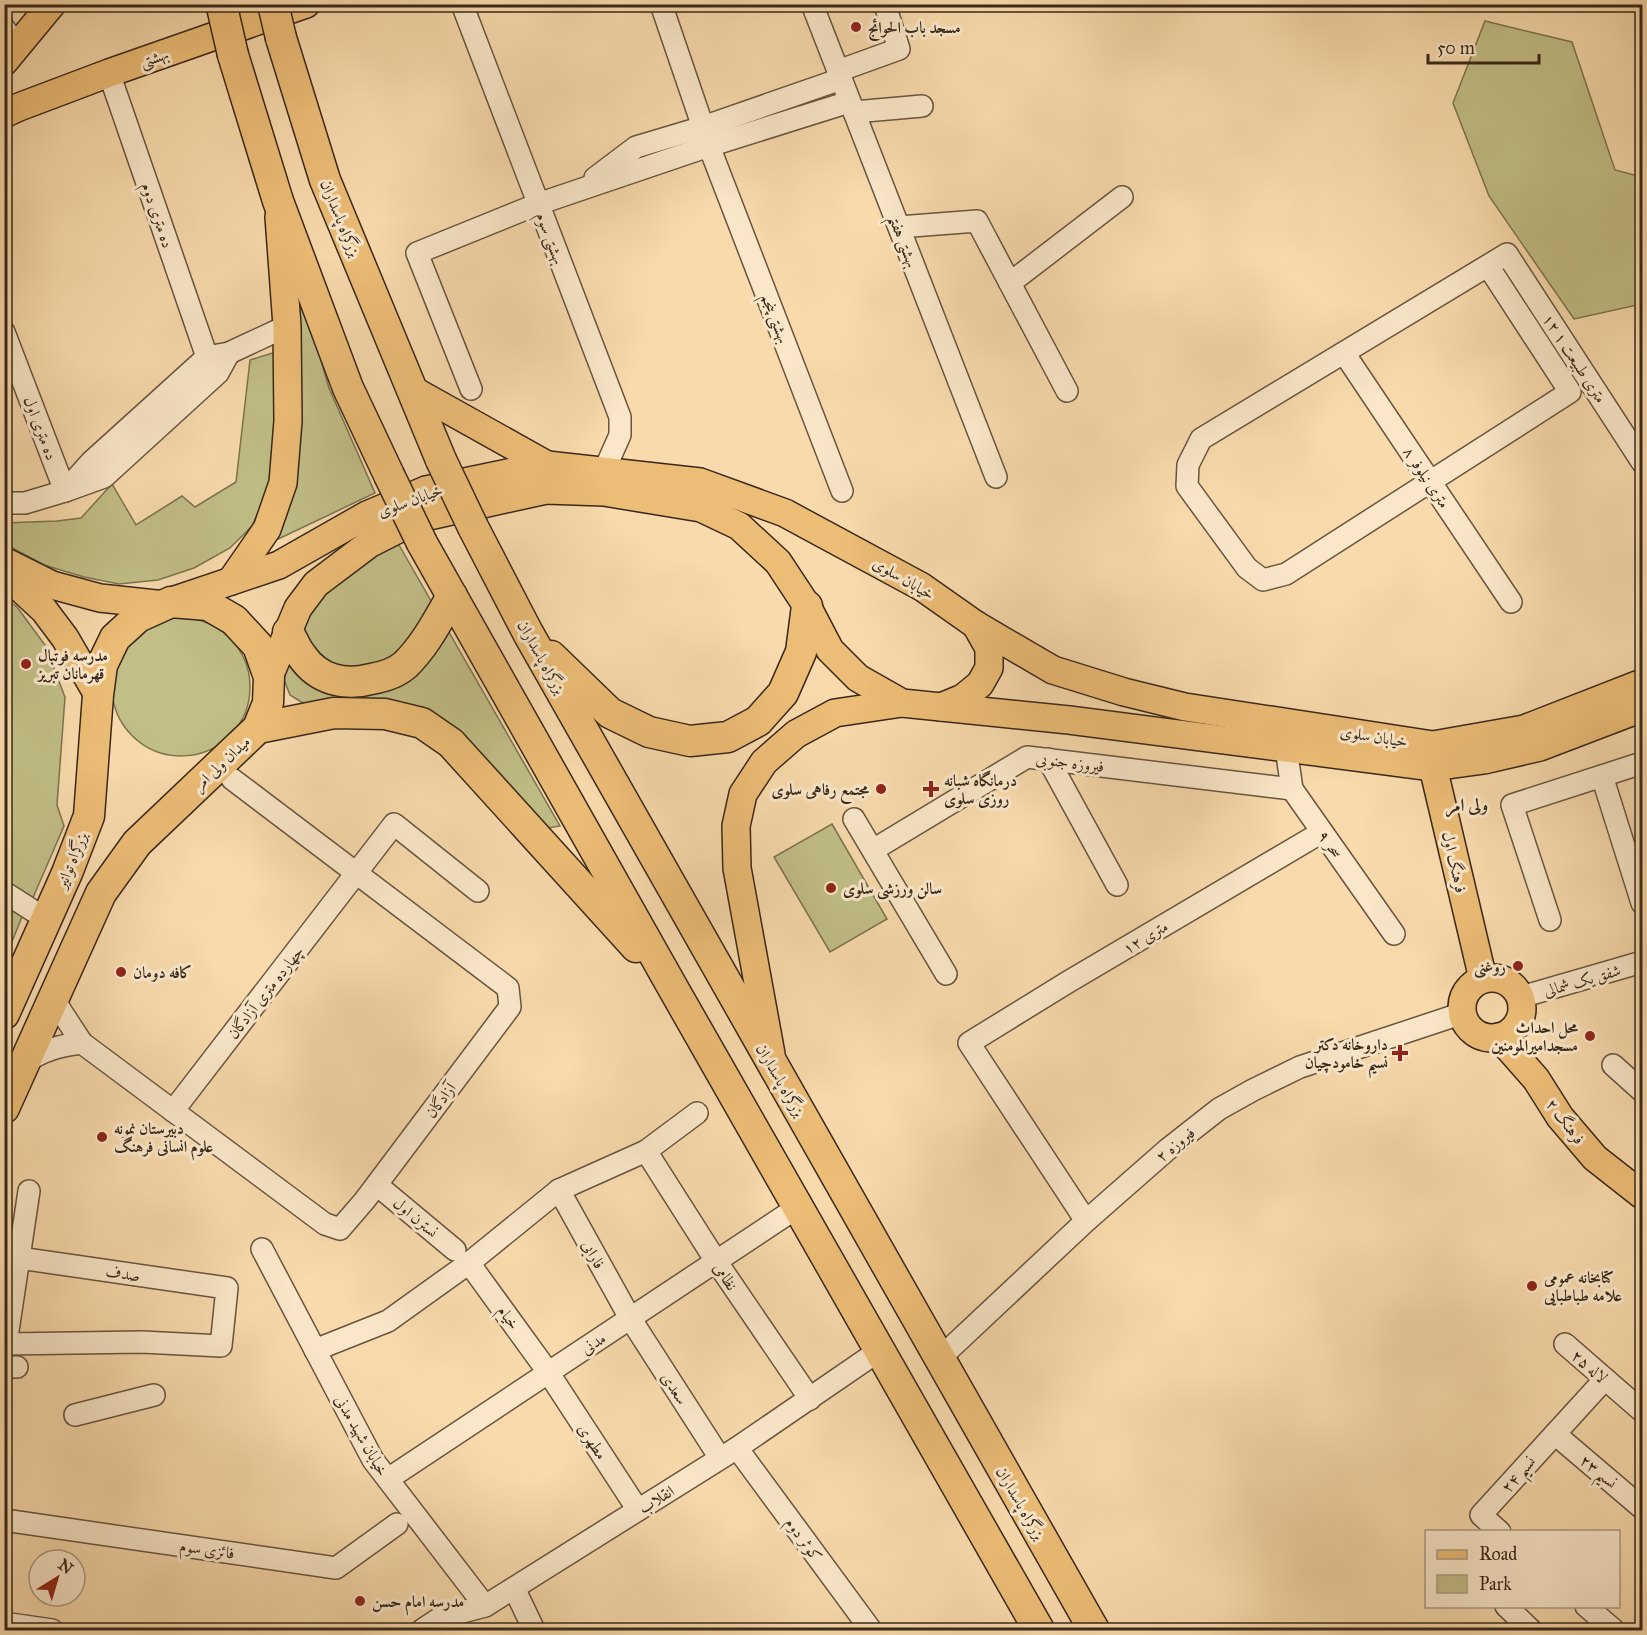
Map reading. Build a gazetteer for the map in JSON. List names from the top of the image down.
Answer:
{
  "streets": {
    "highway": ["بزرگراه پاسداران", "میدان ولى امر", "بزرگراه توانیر"],
    "main road": [
      "بهشتی",
      "خیابان سلوی",
      "فرهنگ اول",
      "فرهنگ ۲"
    ],
    "street": [
      "ده متری دوم",
      "بهشتی سوم",
      "بهشتی هفتم",
      "بهشتی پنجم",
      "۱۲ متری طبیعت ۱",
      "ده متری اول",
      "۸ متری نیلوفر",
      "فیروزه جنوبی",
      "سحر ۹",
      "۱۲ متری",
      "شفق یک شمالی",
      "چهارده متری آزادگان",
      "آزادگان",
      "فیروزه ٢",
      "نسترن اول",
      "فارابی",
      "صدف",
      "نظامی",
      "خیام",
      "مدنی",
      "لاله ۲۵",
      "سعدی",
      "خیابان شهید مدنی",
      "مطهری",
      "نسیم ۲۳",
      "نسیم ۲۴",
      "انقلاب",
      "کوثر دوم",
      "فائزی سوم"
    ]
  },
  "crossings": [
    ["بهشتی", "ده متری دوم"],
    ["بزرگراه پاسداران", "فیروزه ٢"],
    ["بهشتی سوم", "خیابان سلوی"],
    ["۱۲ متری طبیعت ۱", "۸ متری نیلوفر"],
    ["خیابان سلوی", "میدان ولى امر"],
    ["خیابان سلوی", "سحر ۹"],
    ["خیابان سلوی", "فرهنگ اول"],
    ["فیروزه جنوبی", "سحر ۹"],
    ["میدان ولى امر", "بزرگراه توانیر"],
    ["سحر ۹", "۱۲ متری"],
    ["فرهنگ اول", "شفق یک شمالی"],
    ["فرهنگ اول", "فرهنگ ۲"],
    ["فرهنگ اول", "فیروزه ٢"],
    ["۱۲ متری", "فیروزه ٢"],
    ["شفق یک شمالی", "فرهنگ ۲"],
    ["شفق یک شمالی", "فیروزه ٢"],
    ["چهارده متری آزادگان", "آزادگان"],
    ["آزادگان", "نسترن اول"],
    ["فرهنگ ۲", "فیروزه ٢"],
    ["نسترن اول", "خیام"],
    ["فارابی", "مدنی"],
    ["فارابی", "سعدی"],
    ["نظامی", "مدنی"],
    ["نظامی", "انقلاب"],
    ["خیام", "مدنی"],
    ["خیام", "مطهری"],
    ["مدنی", "سعدی"],
    ["مدنی", "خیابان شهید مدنی"],
    ["مدنی", "مطهری"],
    ["لاله ۲۵", "نسیم ۲۴"],
    ["سعدی", "انقلاب"],
    ["سعدی", "کوثر دوم"],
    ["خیابان شهید مدنی", "انقلاب"],
    ["مطهری", "انقلاب"],
    ["نسیم ۲۳", "نسیم ۲۴"],
    ["انقلاب", "کوثر دوم"]
  ],
  "districts": ["ولی امر"],
  "places": {
    "other": [
      "مسجد باب الحوائج",
      "مدرسه فوتبال قهرمانان تبریز",
      "مجتمع رفاهی سلوی",
      "سالن ورزشی سلوی",
      "روغنی",
      "کافه دومان",
      "محل احداث مسجدامیرالمومنین",
      "دبیرستان نمونه علوم انسانی فرهنگ",
      "کتابخانه عمومی علامه طباطبایی",
      "مدرسه امام حسن"
    ],
    "health": ["درمانگاه شبانه روزی سلوی", "داروخانه دکتر نسیم خامودچیان"]
  },
  "legend": ["Road", "Park"],
  "scale_bar": "50 m",
  "north": "top right"
}
